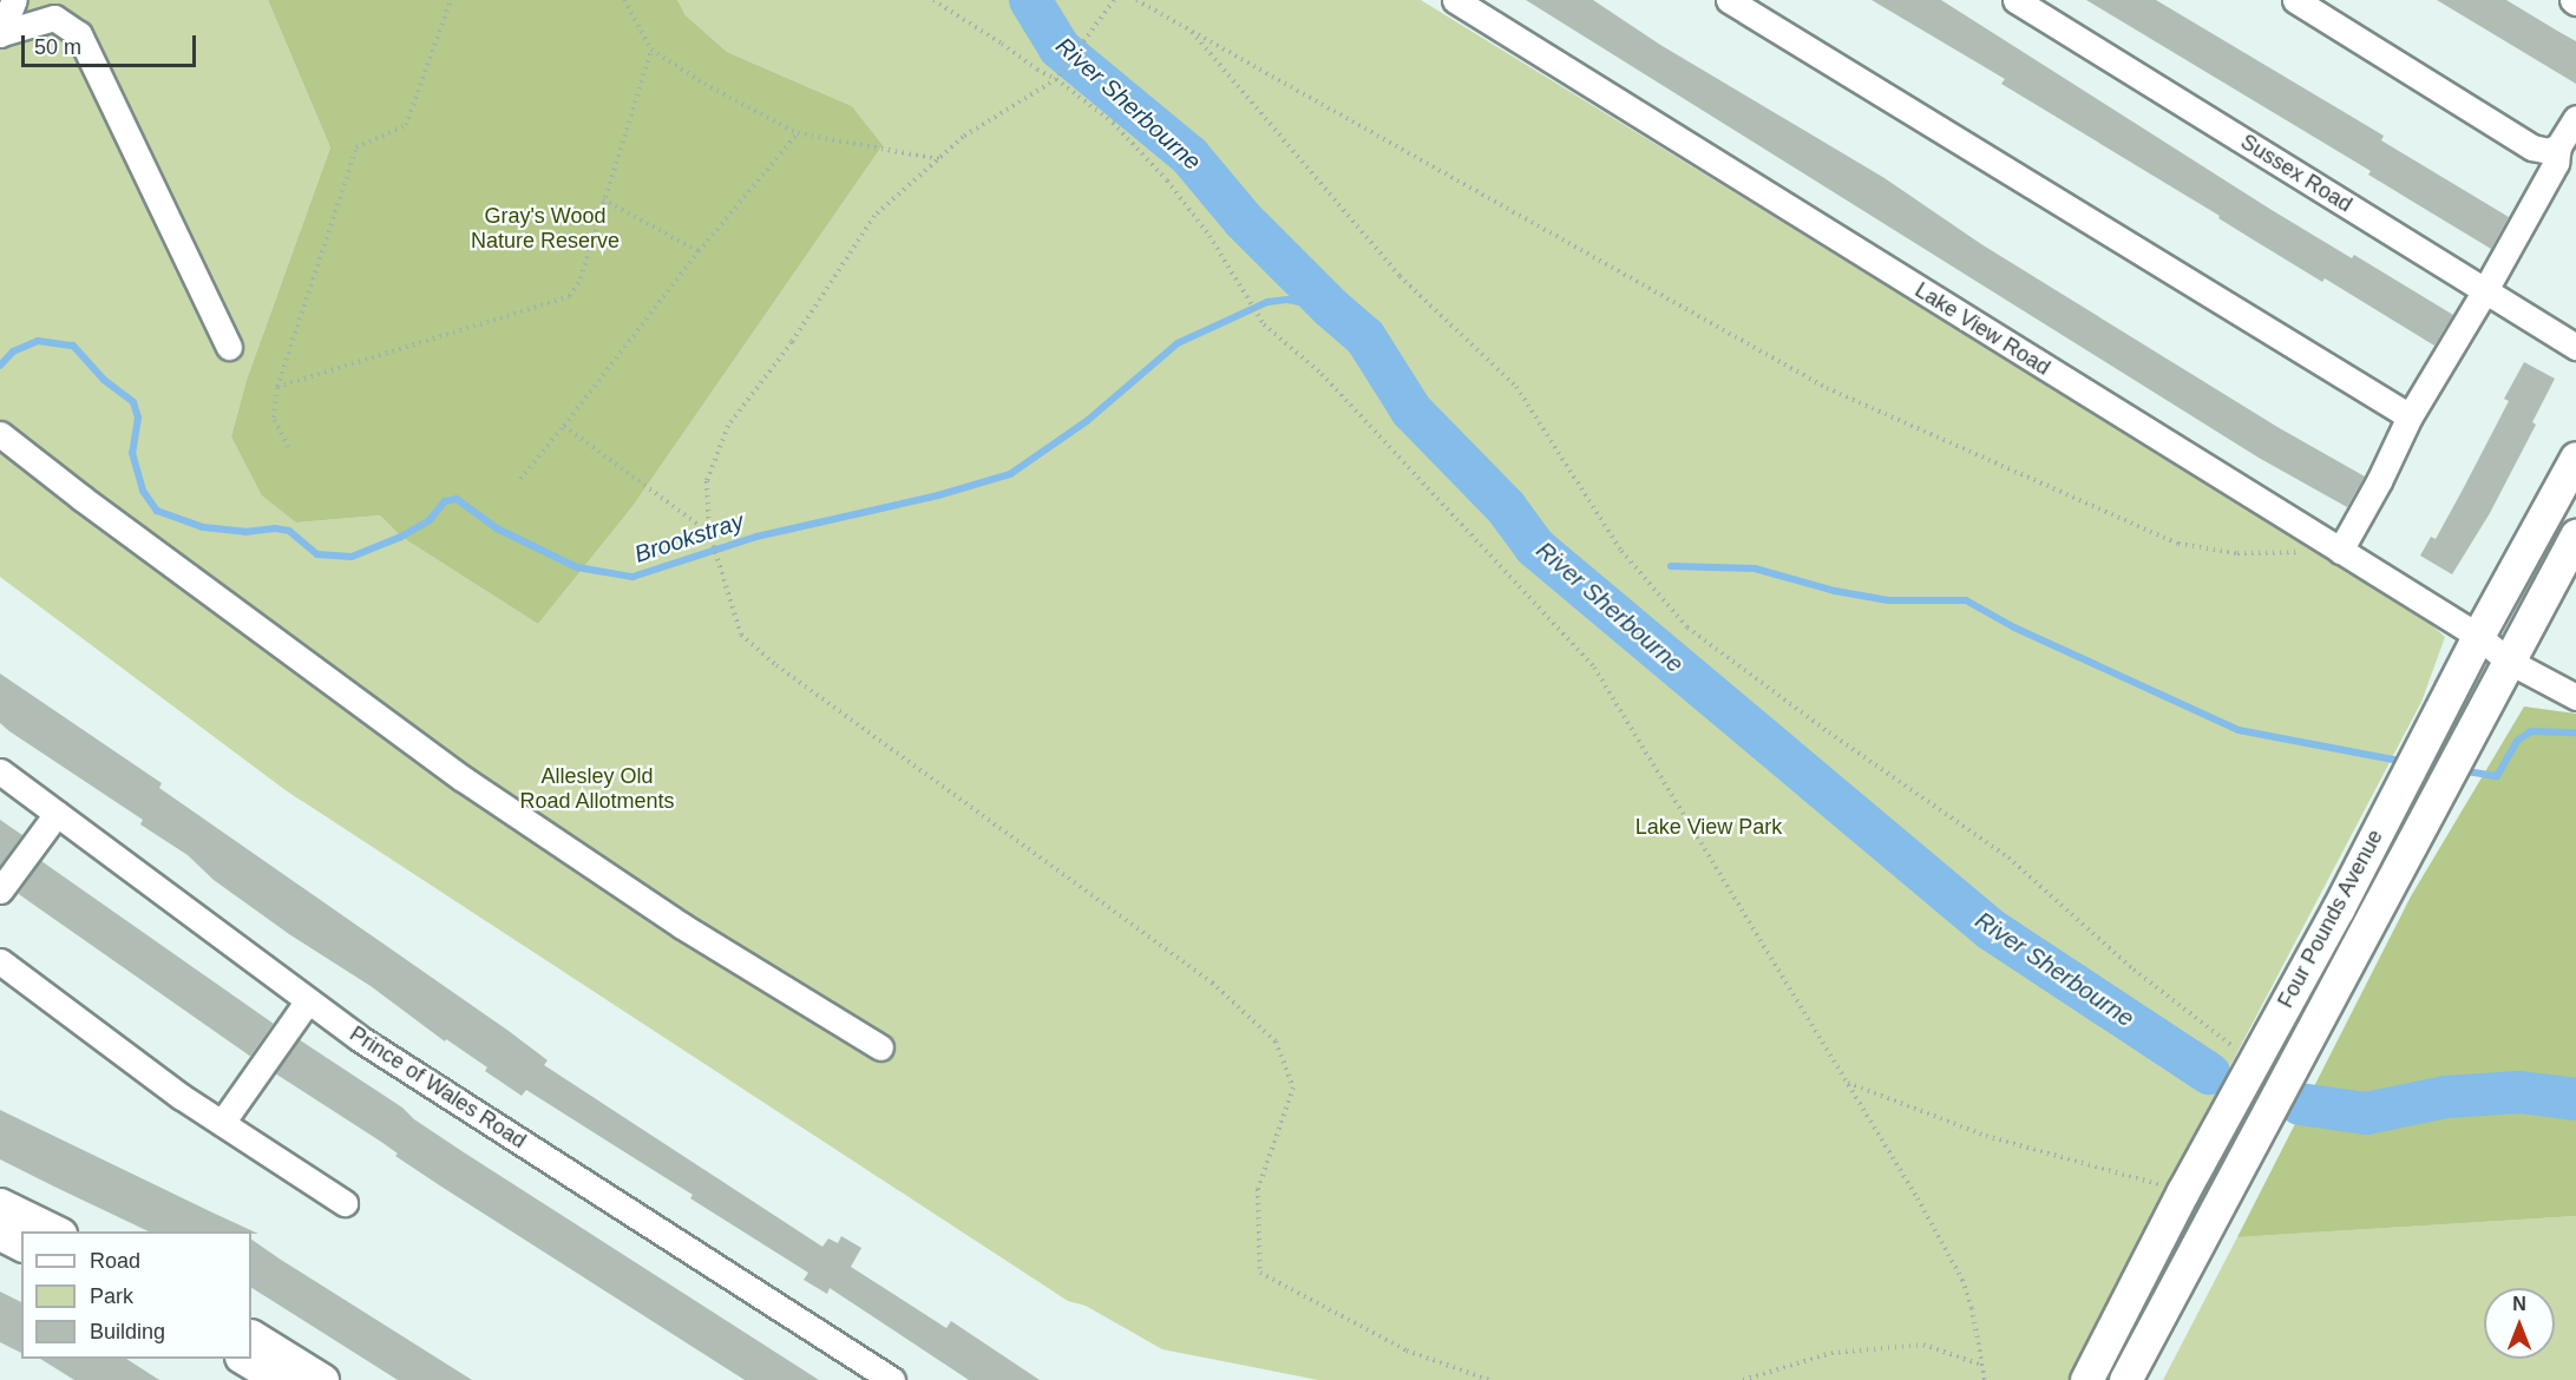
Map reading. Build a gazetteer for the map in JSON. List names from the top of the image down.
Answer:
{
  "streets": {
    "main road": ["Four Pounds Avenue"],
    "street": ["Sussex Road", "Lake View Road", "Prince of Wales Road"]
  },
  "crossings": [
    ["Lake View Road", "Four Pounds Avenue"]
  ],
  "water": ["River Sherbourne", "Brookstray"],
  "parks": ["Gray's Wood Nature Reserve", "Allesley Old Road Allotments", "Lake View Park"],
  "legend": ["Road", "Park", "Building"],
  "scale_bar": "50 m",
  "north": "top"
}
